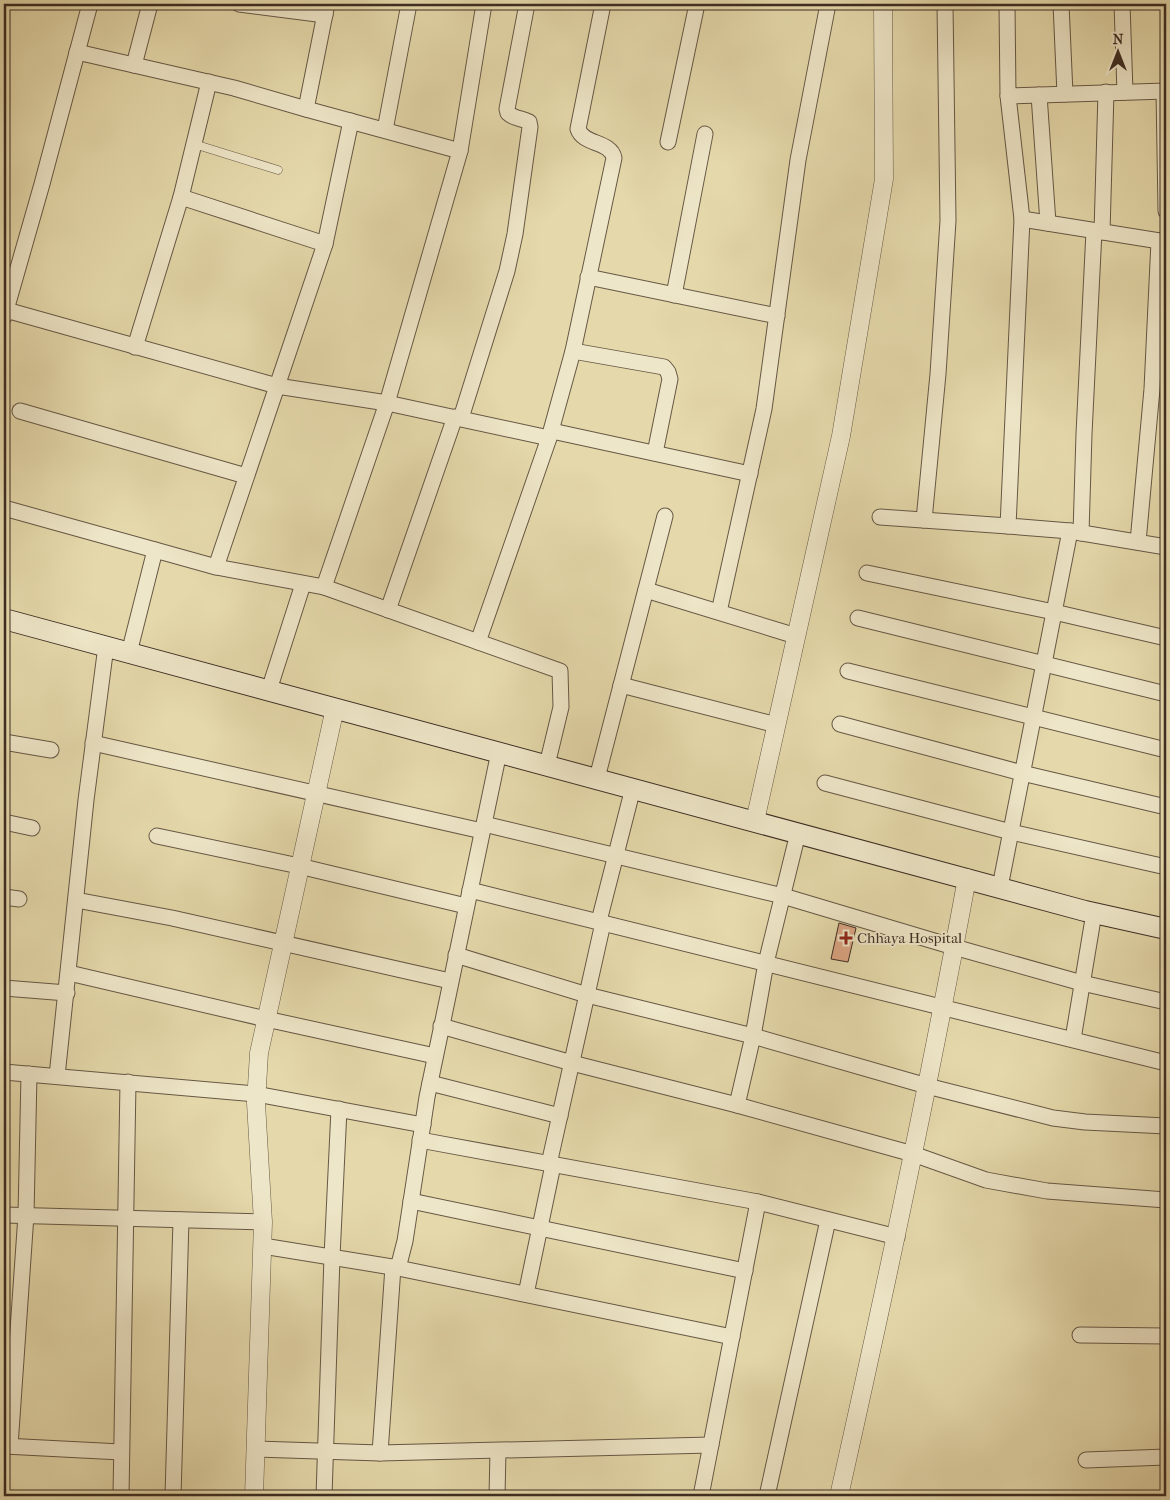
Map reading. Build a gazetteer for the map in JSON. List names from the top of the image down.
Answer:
{
  "places": {
    "health": ["Chhaya Hospital"]
  },
  "north": "top"
}
